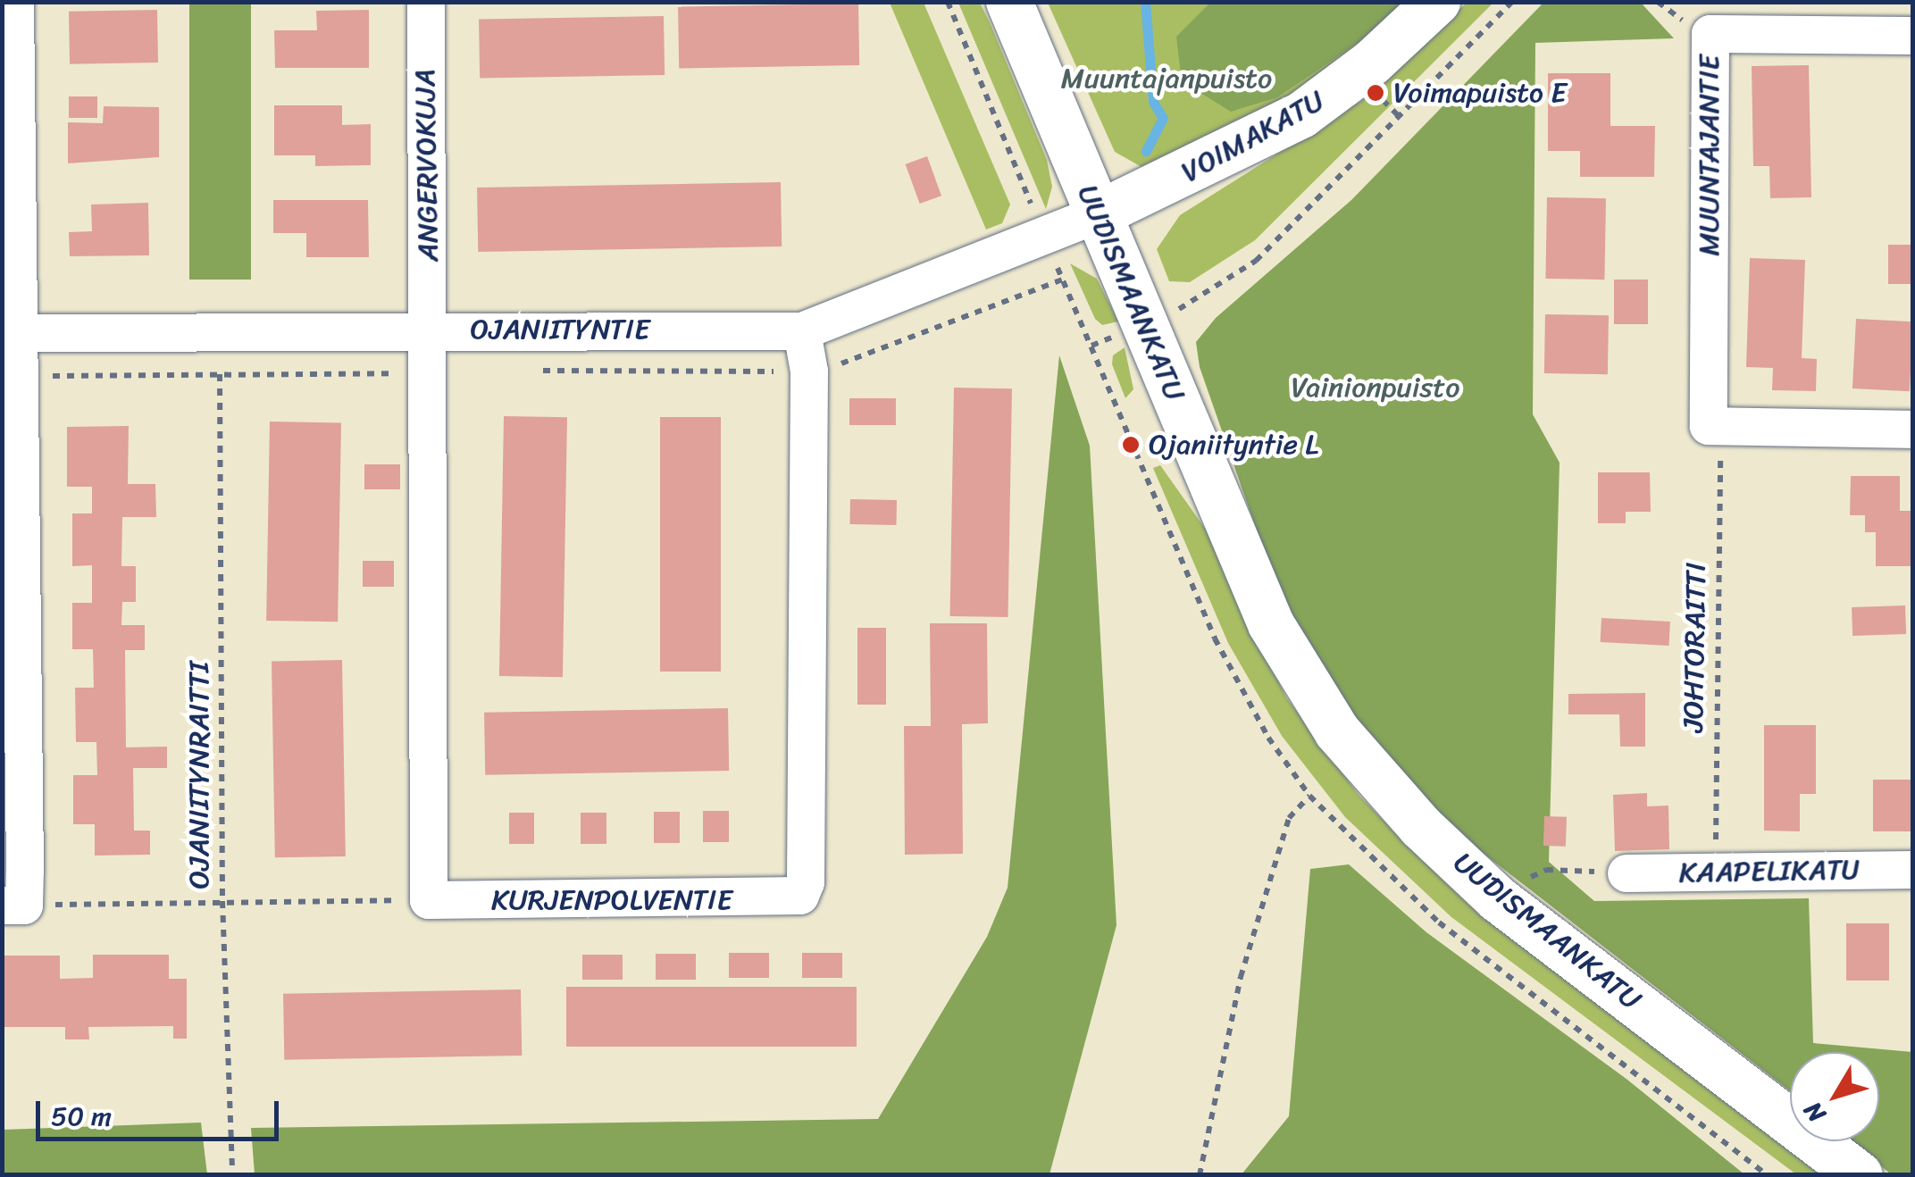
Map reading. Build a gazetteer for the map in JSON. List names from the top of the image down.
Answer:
{
  "streets": {
    "street": [
      "VOIMAKATU",
      "MUUNTAJANTIE",
      "ANGERVOKUJA",
      "UUDISMAANKATU",
      "OJANIITYNTIE",
      "KAAPELIKATU",
      "KURJENPOLVENTIE"
    ],
    "path": ["JOHTORAITTI", "OJANIITYNRAITTI"]
  },
  "crossings": [
    ["VOIMAKATU", "UUDISMAANKATU"],
    ["VOIMAKATU", "OJANIITYNTIE"],
    ["MUUNTAJANTIE", "JOHTORAITTI"],
    ["ANGERVOKUJA", "OJANIITYNTIE"],
    ["UUDISMAANKATU", "OJANIITYNTIE"],
    ["OJANIITYNTIE", "KURJENPOLVENTIE"],
    ["JOHTORAITTI", "KAAPELIKATU"]
  ],
  "parks": ["Muuntajanpuisto", "Vainionpuisto"],
  "places": ["Voimapuisto E", "Ojaniityntie L"],
  "scale_bar": "50 m",
  "north": "bottom left"
}
